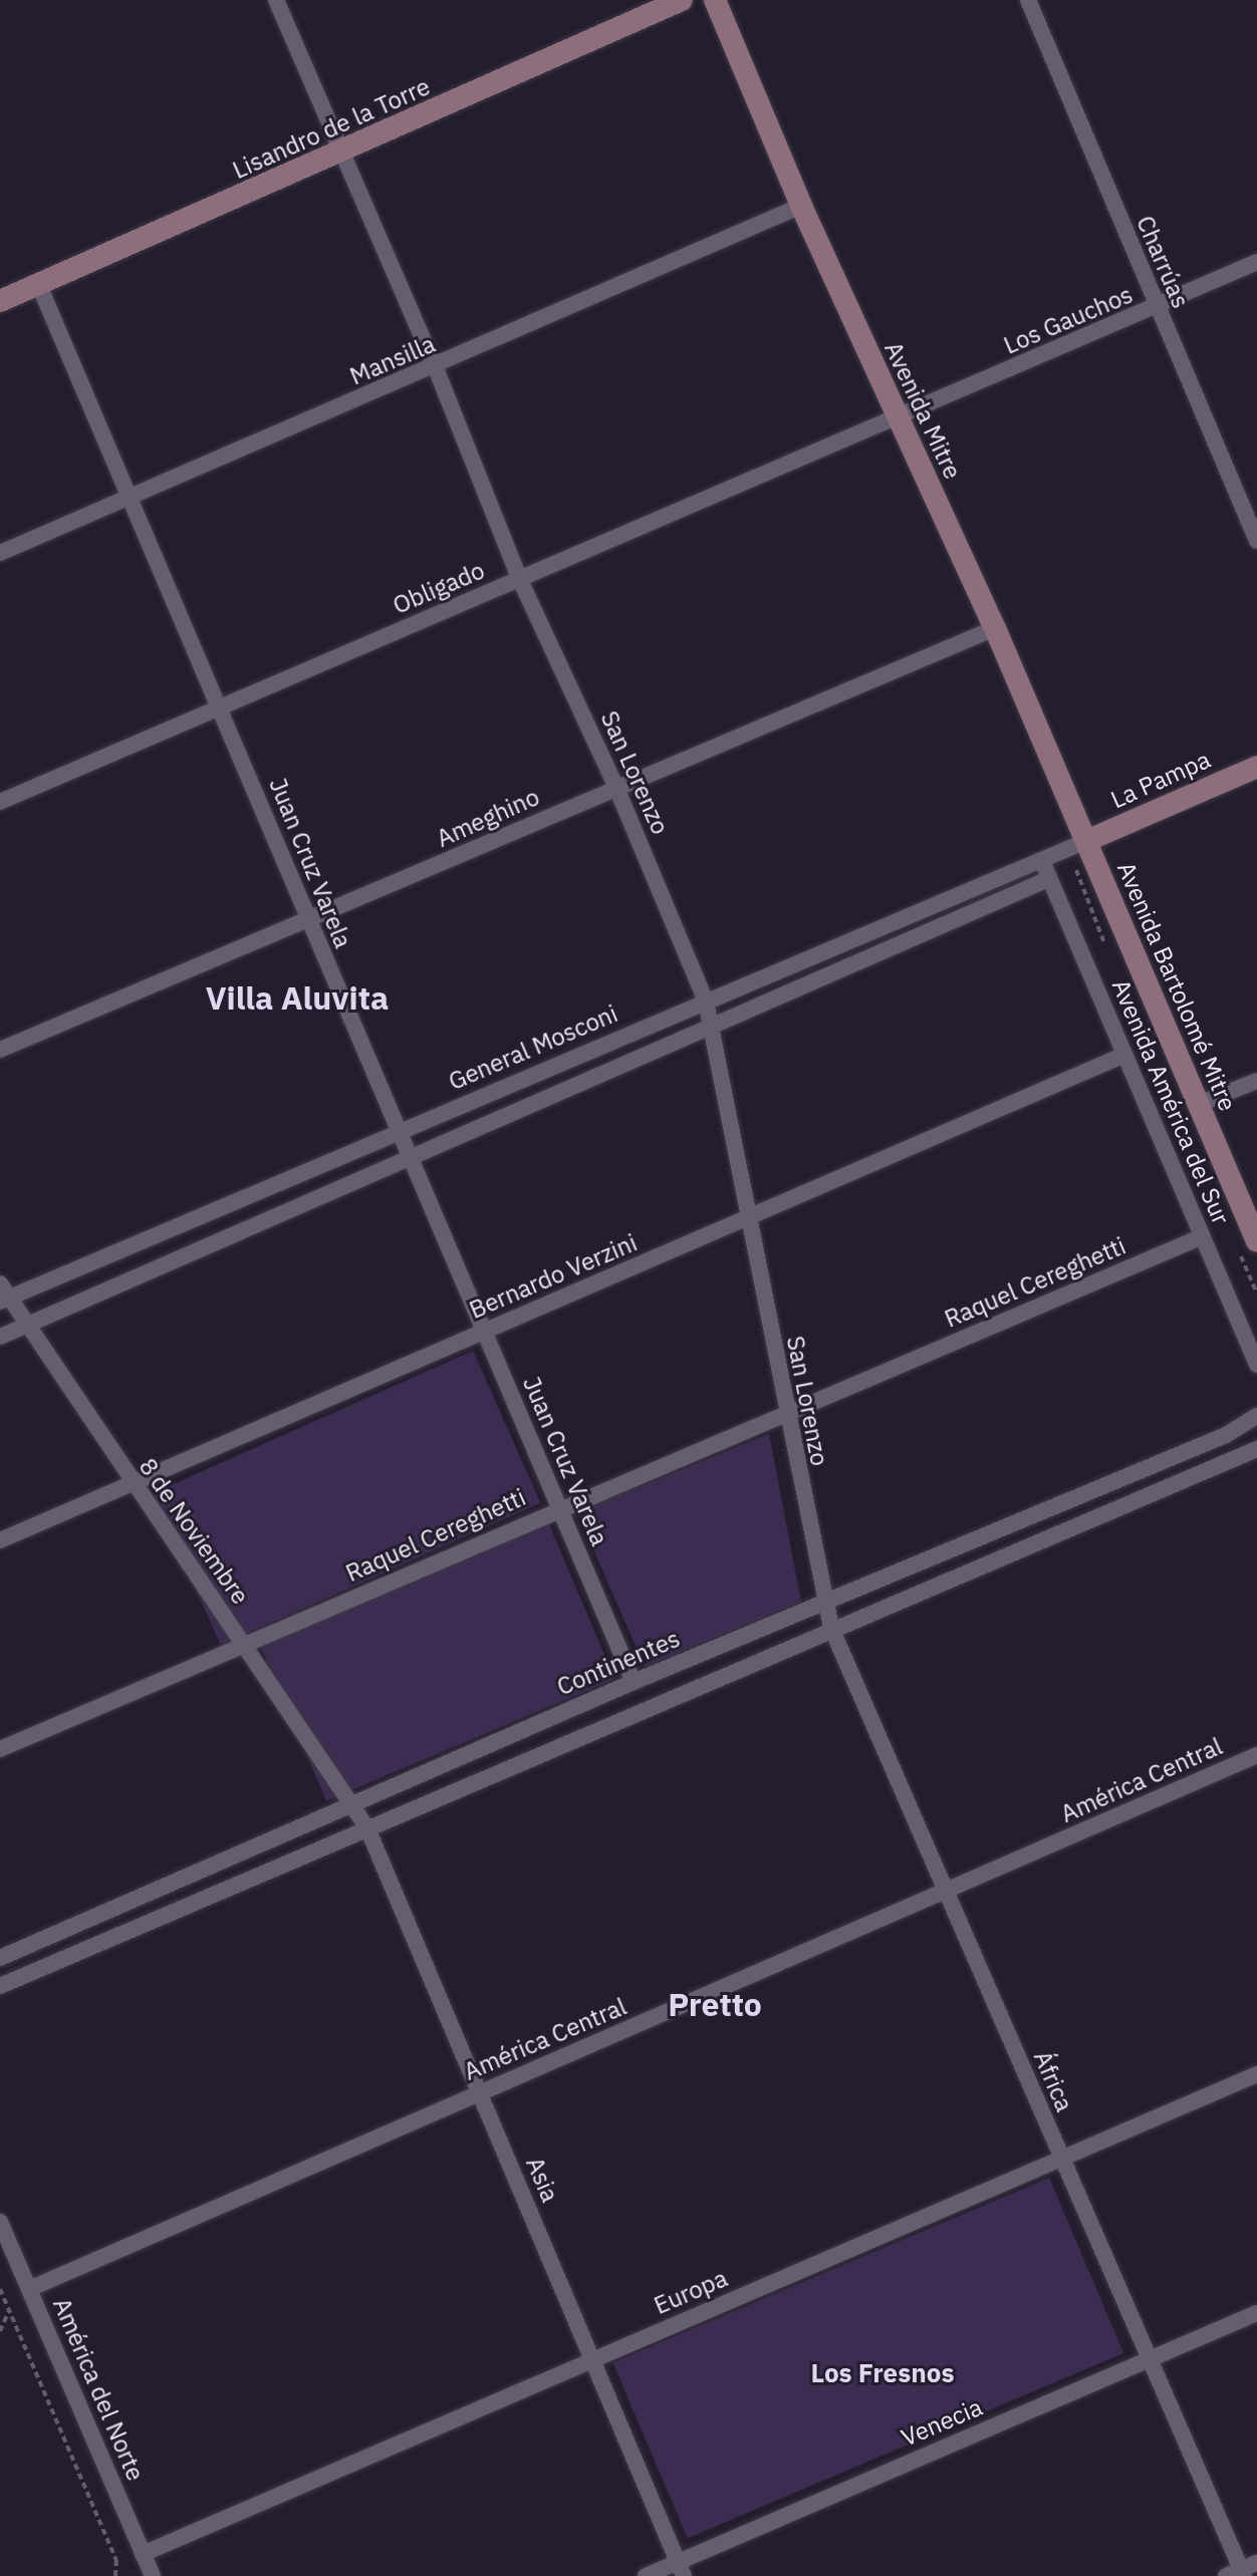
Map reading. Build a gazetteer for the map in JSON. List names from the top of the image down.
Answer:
{
  "streets": {
    "street": [
      "Lisandro de la Torre",
      "Charrúas",
      "Los Gauchos",
      "Mansilla",
      "Avenida Mitre",
      "Obligado",
      "San Lorenzo",
      "La Pampa",
      "Ameghino",
      "Juan Cruz Varela",
      "Avenida Bartolomé Mitre",
      "General Mosconi",
      "Avenida América del Sur",
      "Bernardo Verzini",
      "Raquel Cereghetti",
      "8 de Noviembre",
      "Continentes",
      "América Central",
      "África",
      "Asia",
      "Europa",
      "América del Norte",
      "Venecia"
    ]
  },
  "crossings": [
    ["Lisandro de la Torre", "San Lorenzo"],
    ["Lisandro de la Torre", "Juan Cruz Varela"],
    ["Charrúas", "Los Gauchos"],
    ["Los Gauchos", "Avenida Mitre"],
    ["Los Gauchos", "Obligado"],
    ["Mansilla", "Avenida Mitre"],
    ["Mansilla", "San Lorenzo"],
    ["Mansilla", "Juan Cruz Varela"],
    ["Avenida Mitre", "Obligado"],
    ["Avenida Mitre", "La Pampa"],
    ["Avenida Mitre", "Ameghino"],
    ["Avenida Mitre", "Avenida Bartolomé Mitre"],
    ["Avenida Mitre", "General Mosconi"],
    ["Obligado", "San Lorenzo"],
    ["Obligado", "Juan Cruz Varela"],
    ["San Lorenzo", "Ameghino"],
    ["San Lorenzo", "General Mosconi"],
    ["San Lorenzo", "Bernardo Verzini"],
    ["San Lorenzo", "Raquel Cereghetti"],
    ["San Lorenzo", "Continentes"],
    ["San Lorenzo", "África"],
    ["La Pampa", "Avenida Bartolomé Mitre"],
    ["La Pampa", "General Mosconi"],
    ["Ameghino", "Juan Cruz Varela"],
    ["Juan Cruz Varela", "General Mosconi"],
    ["Juan Cruz Varela", "Bernardo Verzini"],
    ["Juan Cruz Varela", "Raquel Cereghetti"],
    ["Juan Cruz Varela", "Continentes"],
    ["Avenida Bartolomé Mitre", "General Mosconi"],
    ["General Mosconi", "Avenida América del Sur"],
    ["General Mosconi", "8 de Noviembre"],
    ["Avenida América del Sur", "Bernardo Verzini"],
    ["Avenida América del Sur", "Raquel Cereghetti"],
    ["Bernardo Verzini", "8 de Noviembre"],
    ["Raquel Cereghetti", "8 de Noviembre"],
    ["8 de Noviembre", "Continentes"],
    ["8 de Noviembre", "Asia"],
    ["Continentes", "África"],
    ["Continentes", "Asia"],
    ["América Central", "África"],
    ["América Central", "Asia"],
    ["América Central", "América del Norte"],
    ["África", "Europa"],
    ["África", "Venecia"],
    ["Asia", "Europa"],
    ["Asia", "Venecia"],
    ["Europa", "América del Norte"]
  ],
  "districts": ["Villa Aluvita", "Pretto", "Los Fresnos"]
}
